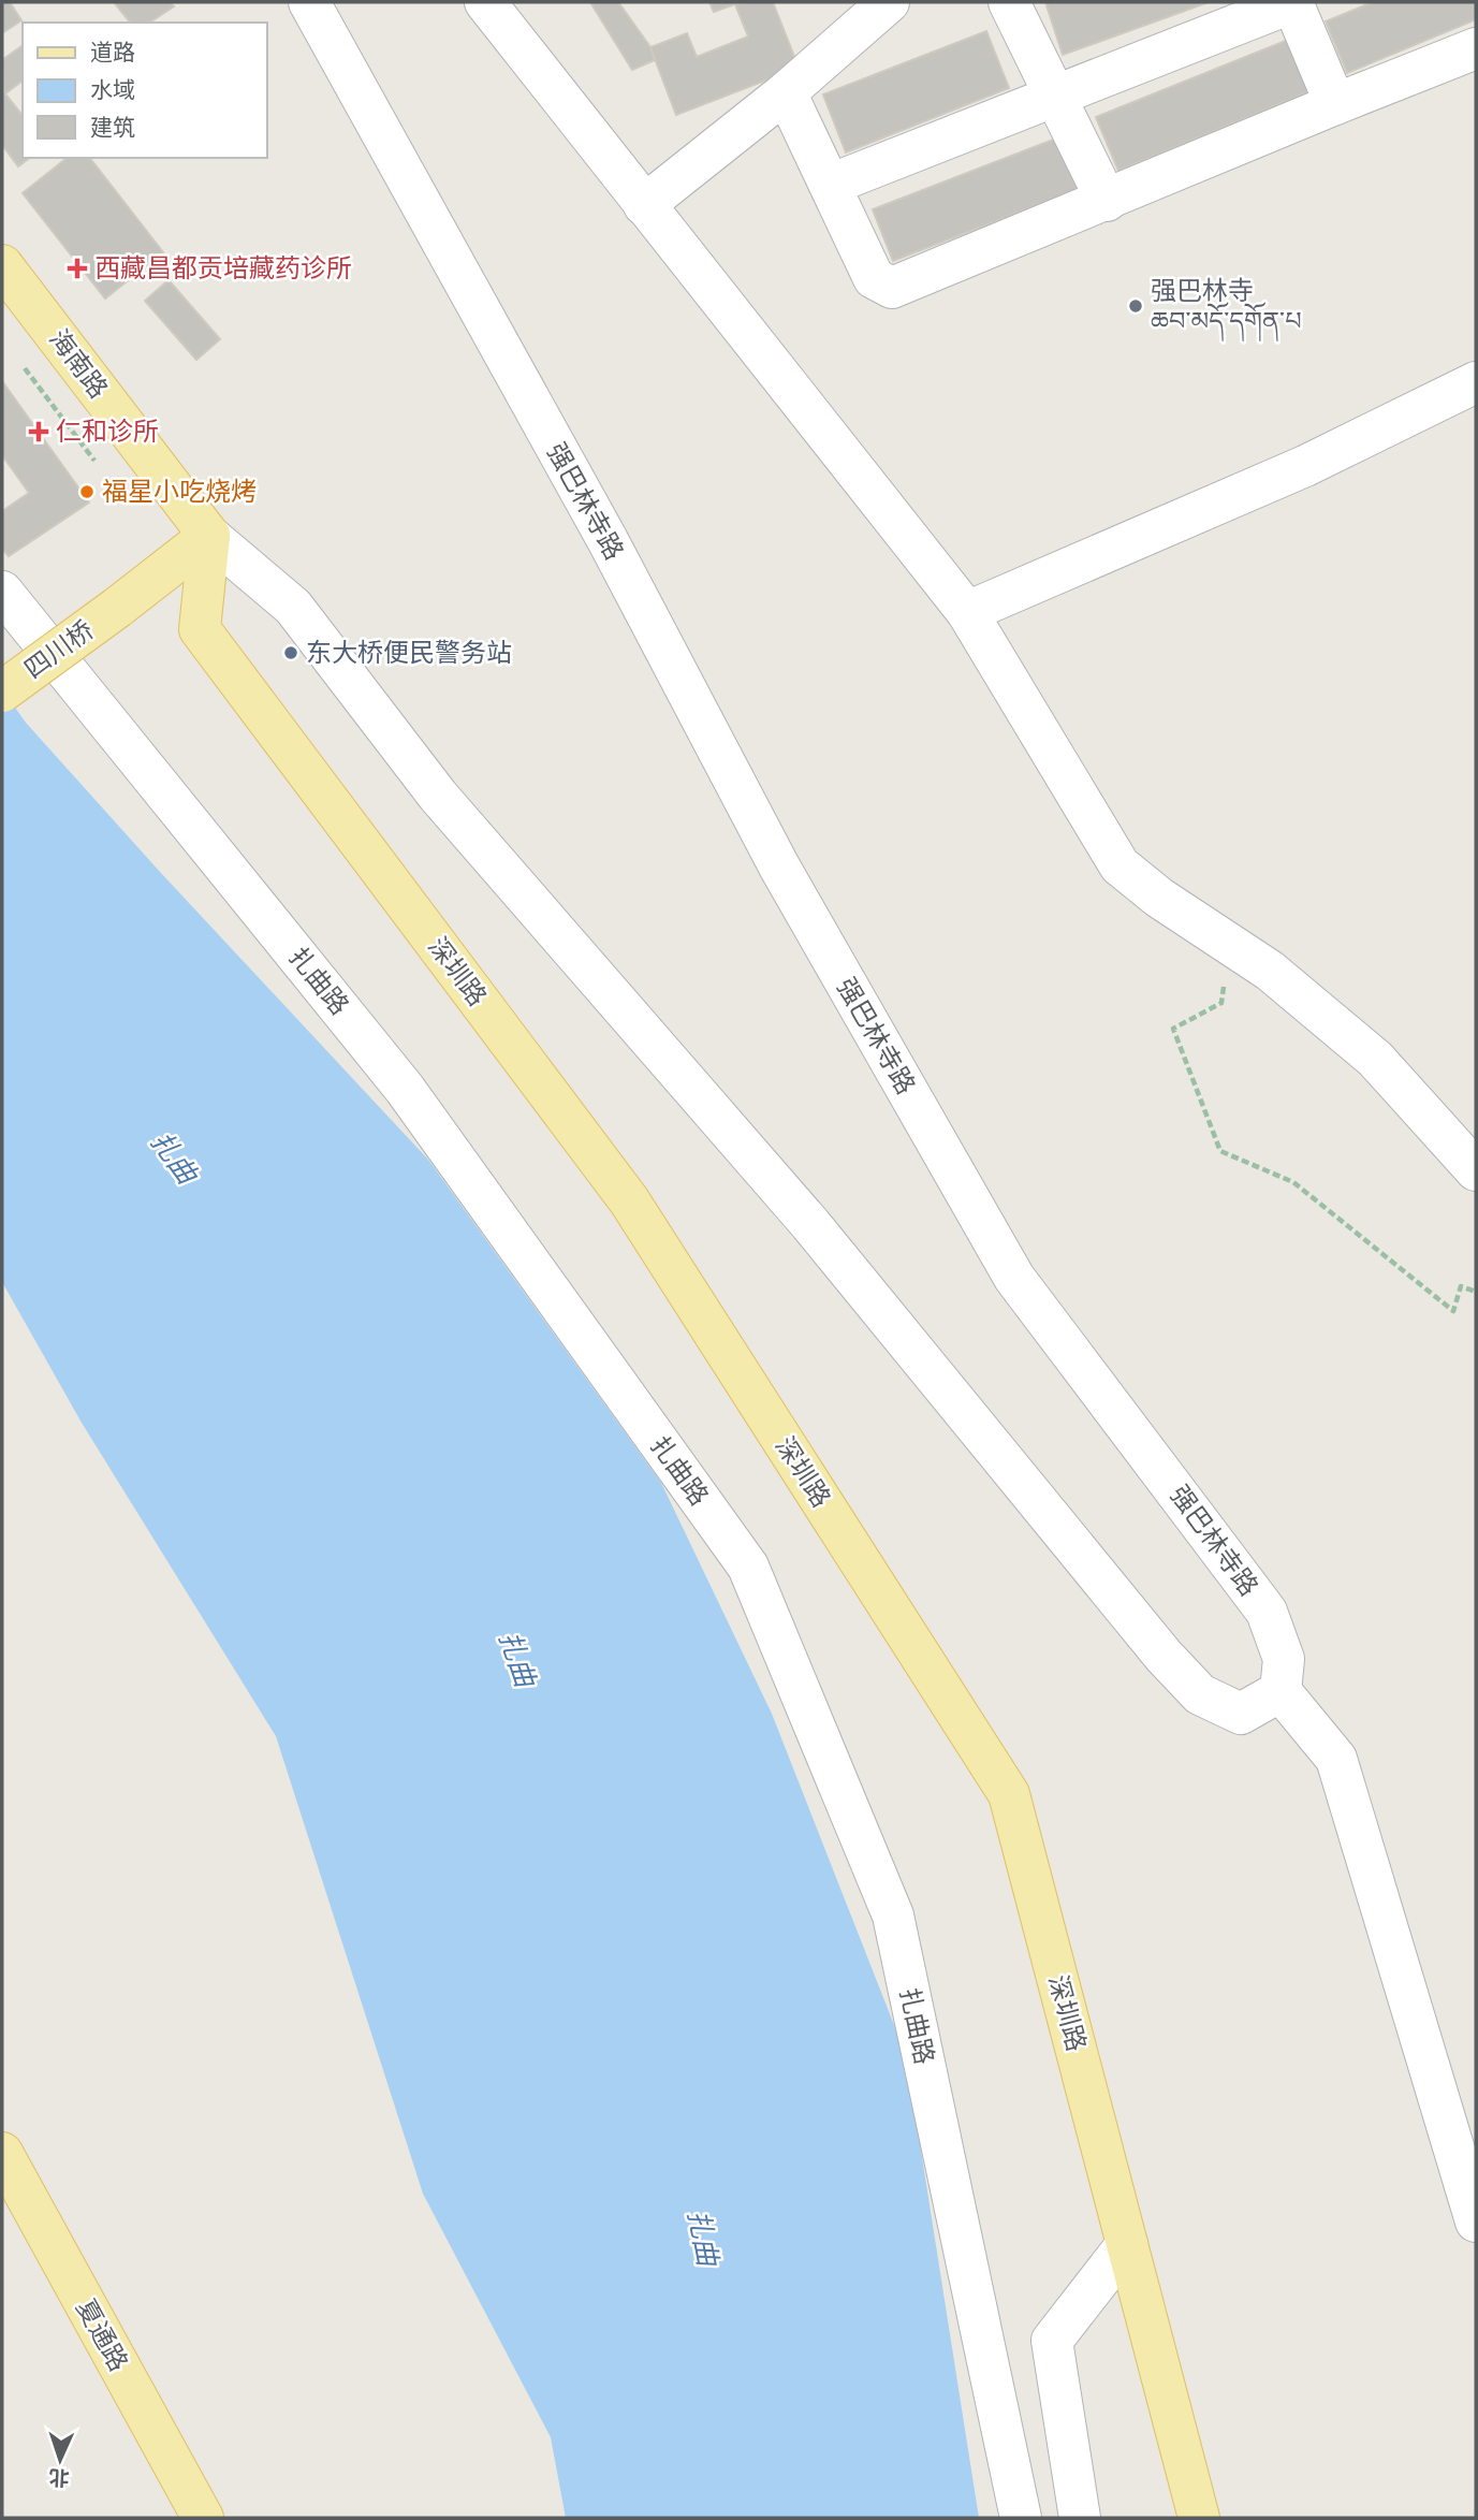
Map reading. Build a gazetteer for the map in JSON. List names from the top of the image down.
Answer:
{
  "streets": {
    "main road": [
      "海南路",
      "四川桥",
      "深圳路",
      "夏通路"
    ],
    "street": ["强巴林寺路", "扎曲路"]
  },
  "crossings": [
    ["海南路", "四川桥"],
    ["海南路", "深圳路"],
    ["四川桥", "深圳路"]
  ],
  "water": ["扎曲"],
  "places": {
    "health": ["西藏昌都贡培藏药诊所", "仁和诊所"],
    "other": ["强巴林寺 ཆབ་མདོ་དགོན་པ", "福星小吃烧烤", "东大桥便民警务站"]
  },
  "legend": ["道路", "水域", "建筑"],
  "north": "bottom"
}
